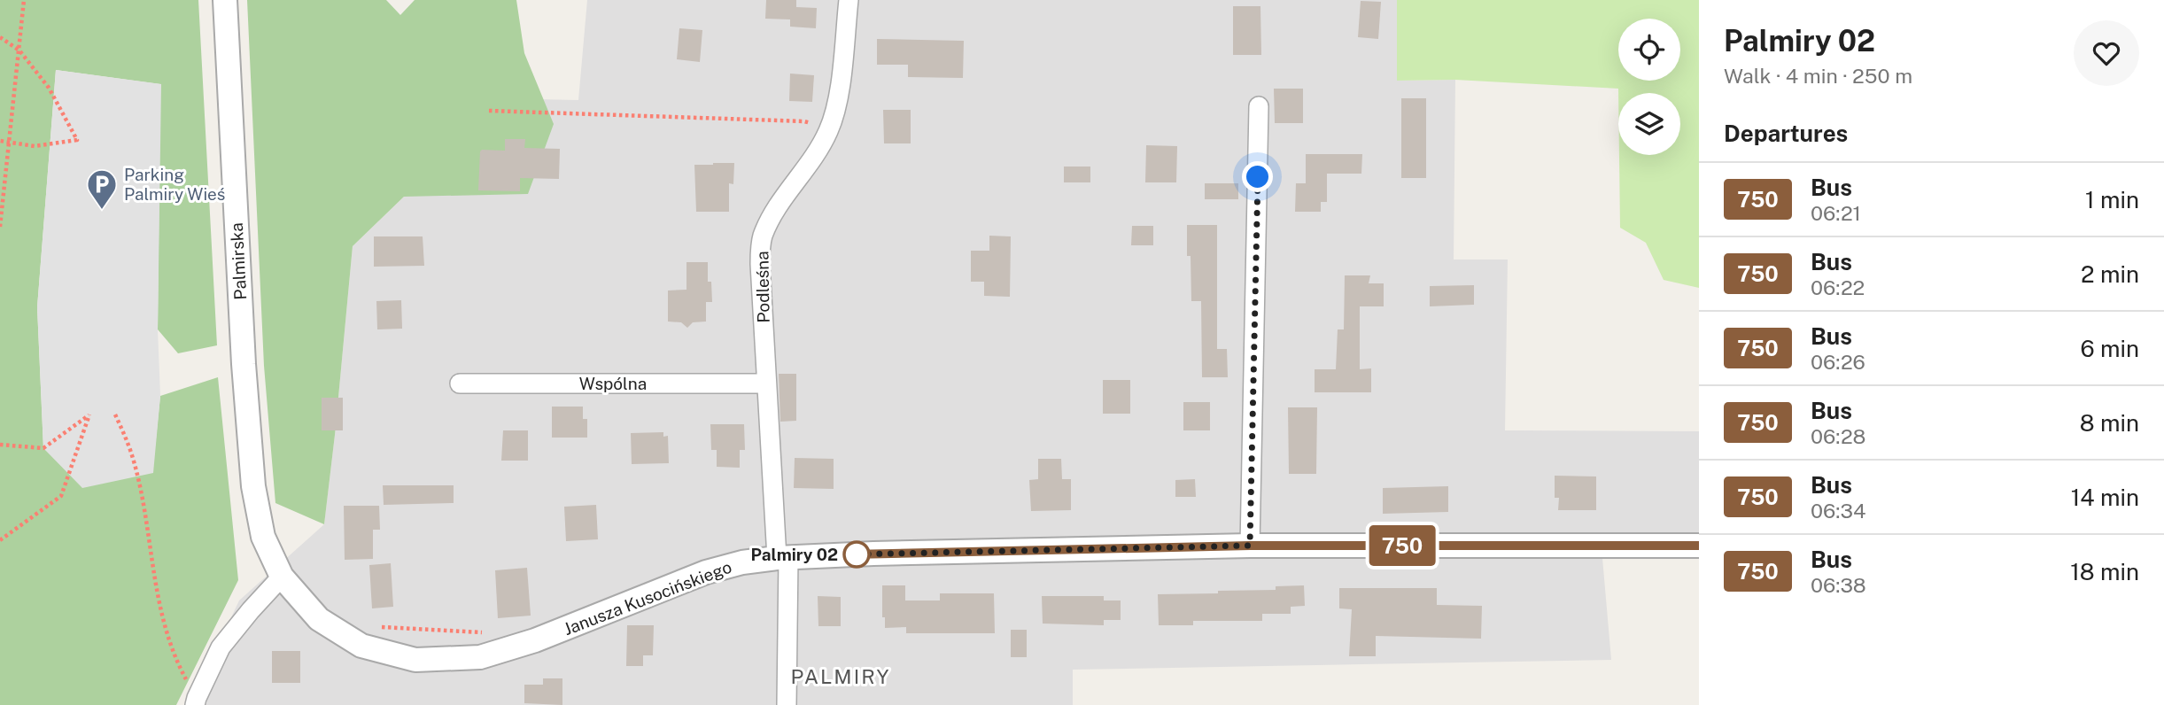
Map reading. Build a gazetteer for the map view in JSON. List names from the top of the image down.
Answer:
{
  "streets": {
    "street": [
      "Palmirska",
      "Podleśna",
      "Wspólna",
      "Janusza Kusocińskiego"
    ]
  },
  "crossings": [
    ["Palmirska", "Janusza Kusocińskiego"],
    ["Podleśna", "Wspólna"],
    ["Podleśna", "Janusza Kusocińskiego"]
  ],
  "districts": ["PALMIRY"],
  "places": {
    "parking": ["Parking Palmiry Wieś"],
    "other": ["Palmiry 02"]
  },
  "lines": ["bus line 750"],
  "page": {
    "on_map": "750",
    "heading": [
      ["Palmiry 02", "Walk · 4 min · 250 m"],
      "Departures"
    ],
    "list": [
      {
        "mark": "750",
        "name": "Bus",
        "note": "06:21",
        "value": "1 min"
      },
      {
        "mark": "750",
        "name": "Bus",
        "note": "06:22",
        "value": "2 min"
      },
      {
        "mark": "750",
        "name": "Bus",
        "note": "06:26",
        "value": "6 min"
      },
      {
        "mark": "750",
        "name": "Bus",
        "note": "06:28",
        "value": "8 min"
      },
      {
        "mark": "750",
        "name": "Bus",
        "note": "06:34",
        "value": "14 min"
      },
      {
        "mark": "750",
        "name": "Bus",
        "note": "06:38",
        "value": "18 min"
      }
    ]
  }
}
